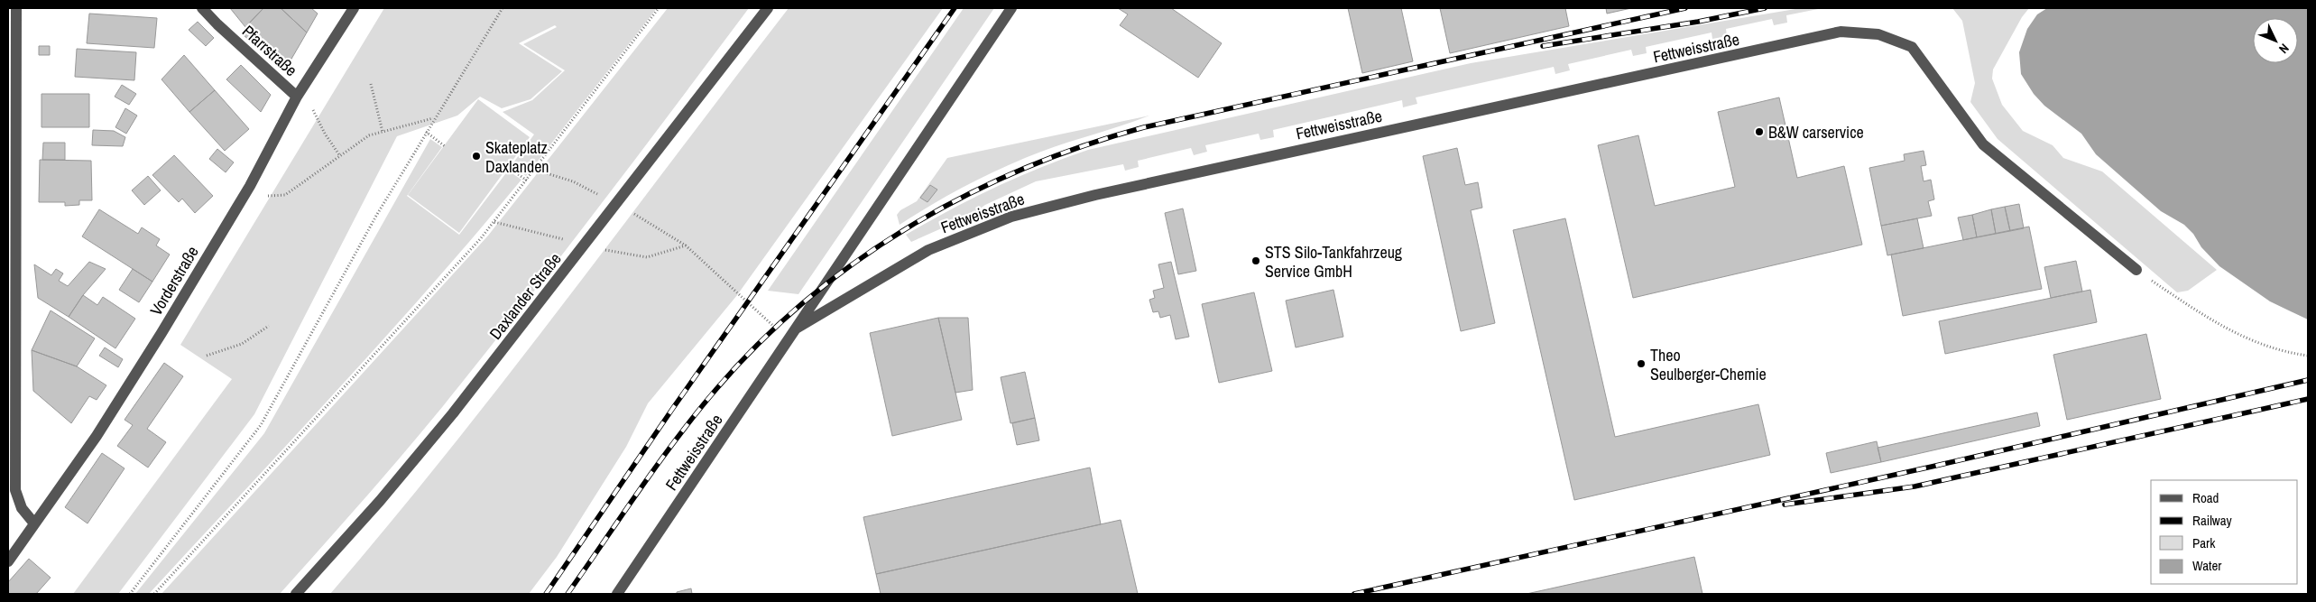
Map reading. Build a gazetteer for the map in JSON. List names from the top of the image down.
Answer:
{
  "streets": {
    "street": [
      "Fettweisstraße",
      "Pfarrstraße",
      "Vorderstraße",
      "Daxlander Straße"
    ]
  },
  "crossings": [
    ["Pfarrstraße", "Vorderstraße"]
  ],
  "places": [
    "B&W carservice",
    "Skateplatz Daxlanden",
    "STS Silo-Tankfahrzeug Service GmbH",
    "Theo Seulberger-Chemie"
  ],
  "legend": [
    "Road",
    "Railway",
    "Park",
    "Water"
  ],
  "north": "bottom right"
}
